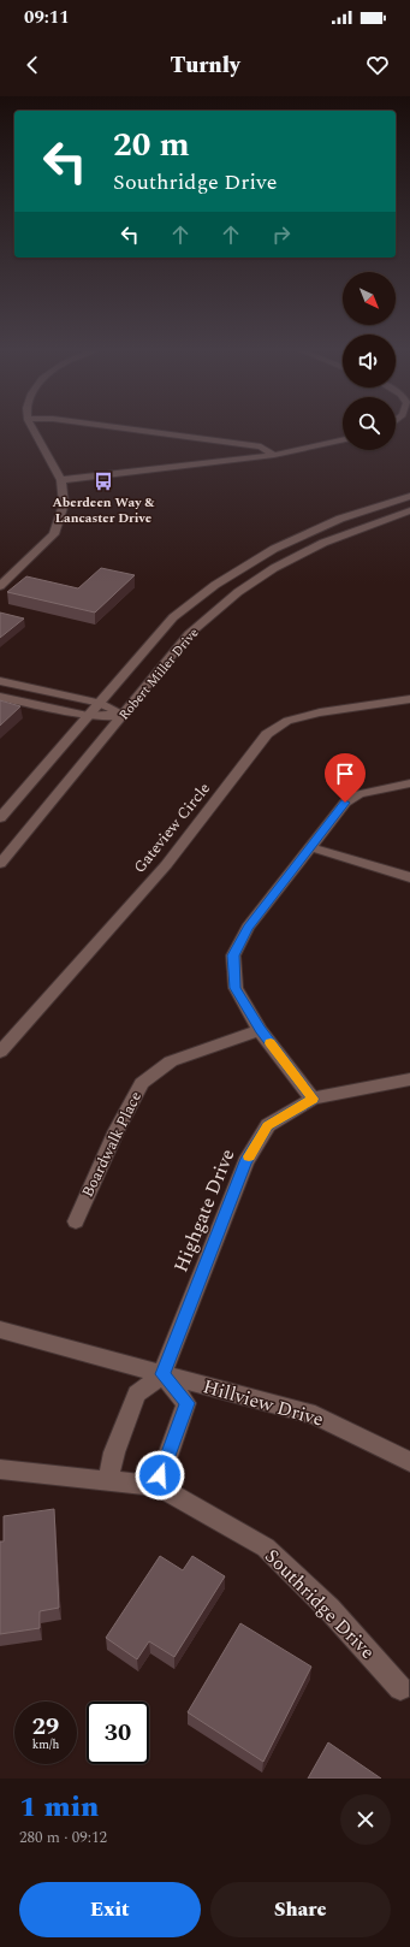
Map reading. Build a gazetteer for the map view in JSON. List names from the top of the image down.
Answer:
{
  "streets": {
    "street": [
      "Robert Miller Drive",
      "Gateview Circle",
      "Boardwalk Place",
      "Highgate Drive",
      "Hillview Drive",
      "Southridge Drive"
    ]
  },
  "crossings": [
    ["Highgate Drive", "Hillview Drive"]
  ],
  "places": {
    "bus stop": ["Aberdeen Way & Lancaster Drive"]
  },
  "north": "bottom right",
  "page": {
    "status": "09:11",
    "header": "Turnly",
    "turn": ["20 m", "Southridge Drive"],
    "speed": "29 km/h",
    "limit": "30",
    "heading": ["1 min", "280 m · 09:12"],
    "buttons": ["Exit", "Share"]
  }
}
